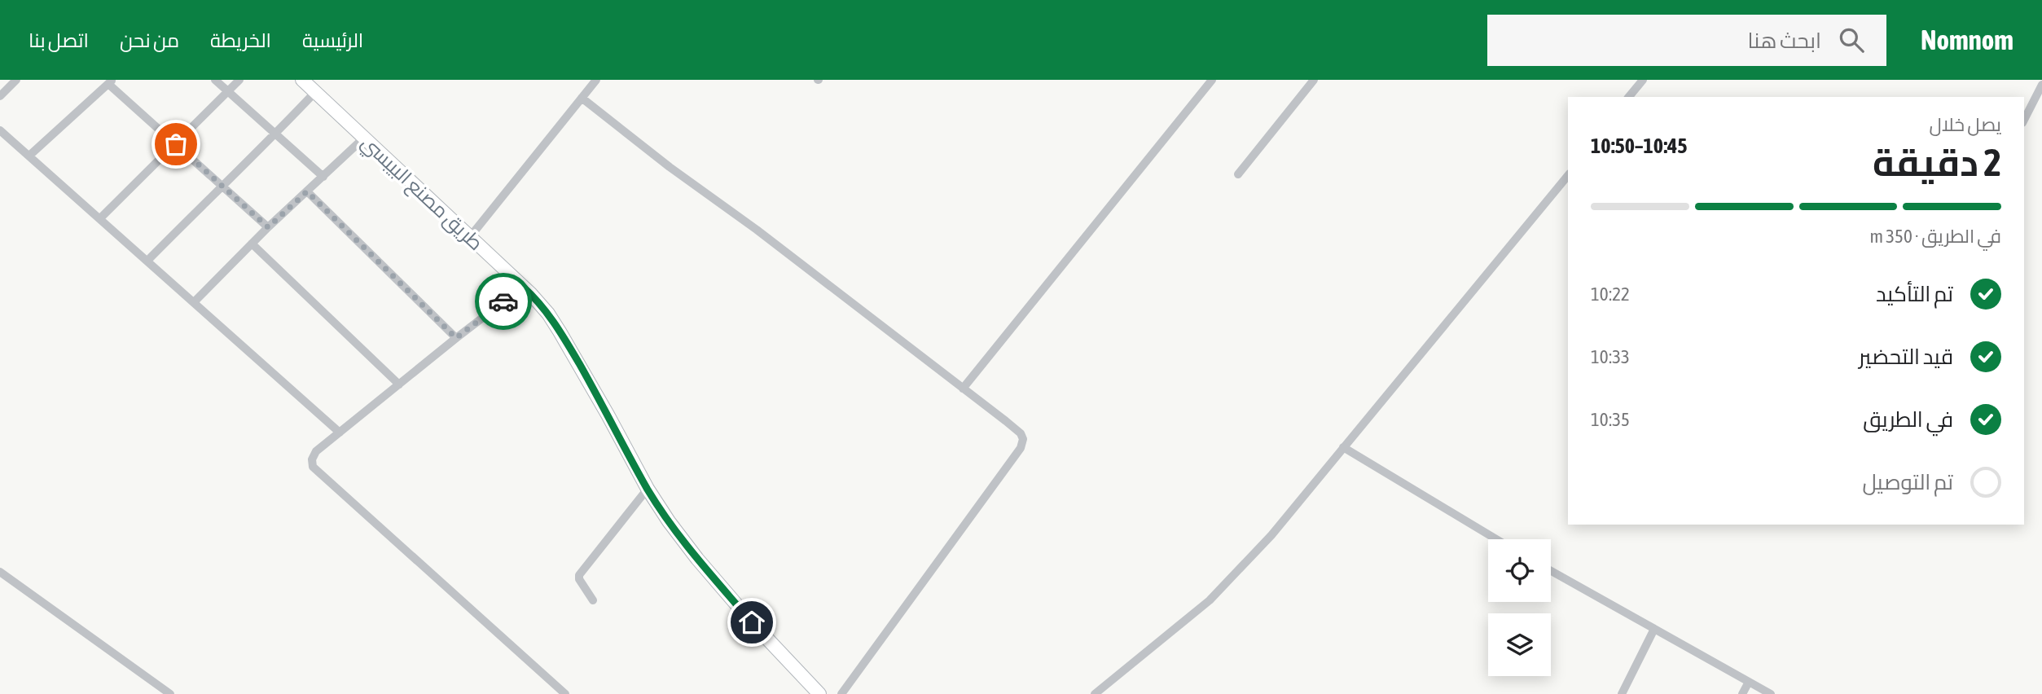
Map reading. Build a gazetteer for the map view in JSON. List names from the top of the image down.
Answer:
{
  "streets": {
    "main road": ["طريق مصنع البيبسي"]
  },
  "page": {
    "header": "Nomnom",
    "search": "ابحث هنا",
    "nav": [
      "الرئيسية",
      "الخريطة",
      "من نحن",
      "اتصل بنا"
    ],
    "heading": ["2 دقيقة", "يصل خلال", "10:45–10:50"],
    "bar": "في الطريق · 350 m",
    "list": [
      ["تم التأكيد", "10:22"],
      ["قيد التحضير", "10:33"],
      ["في الطريق", "10:35"],
      "تم التوصيل"
    ]
  }
}
